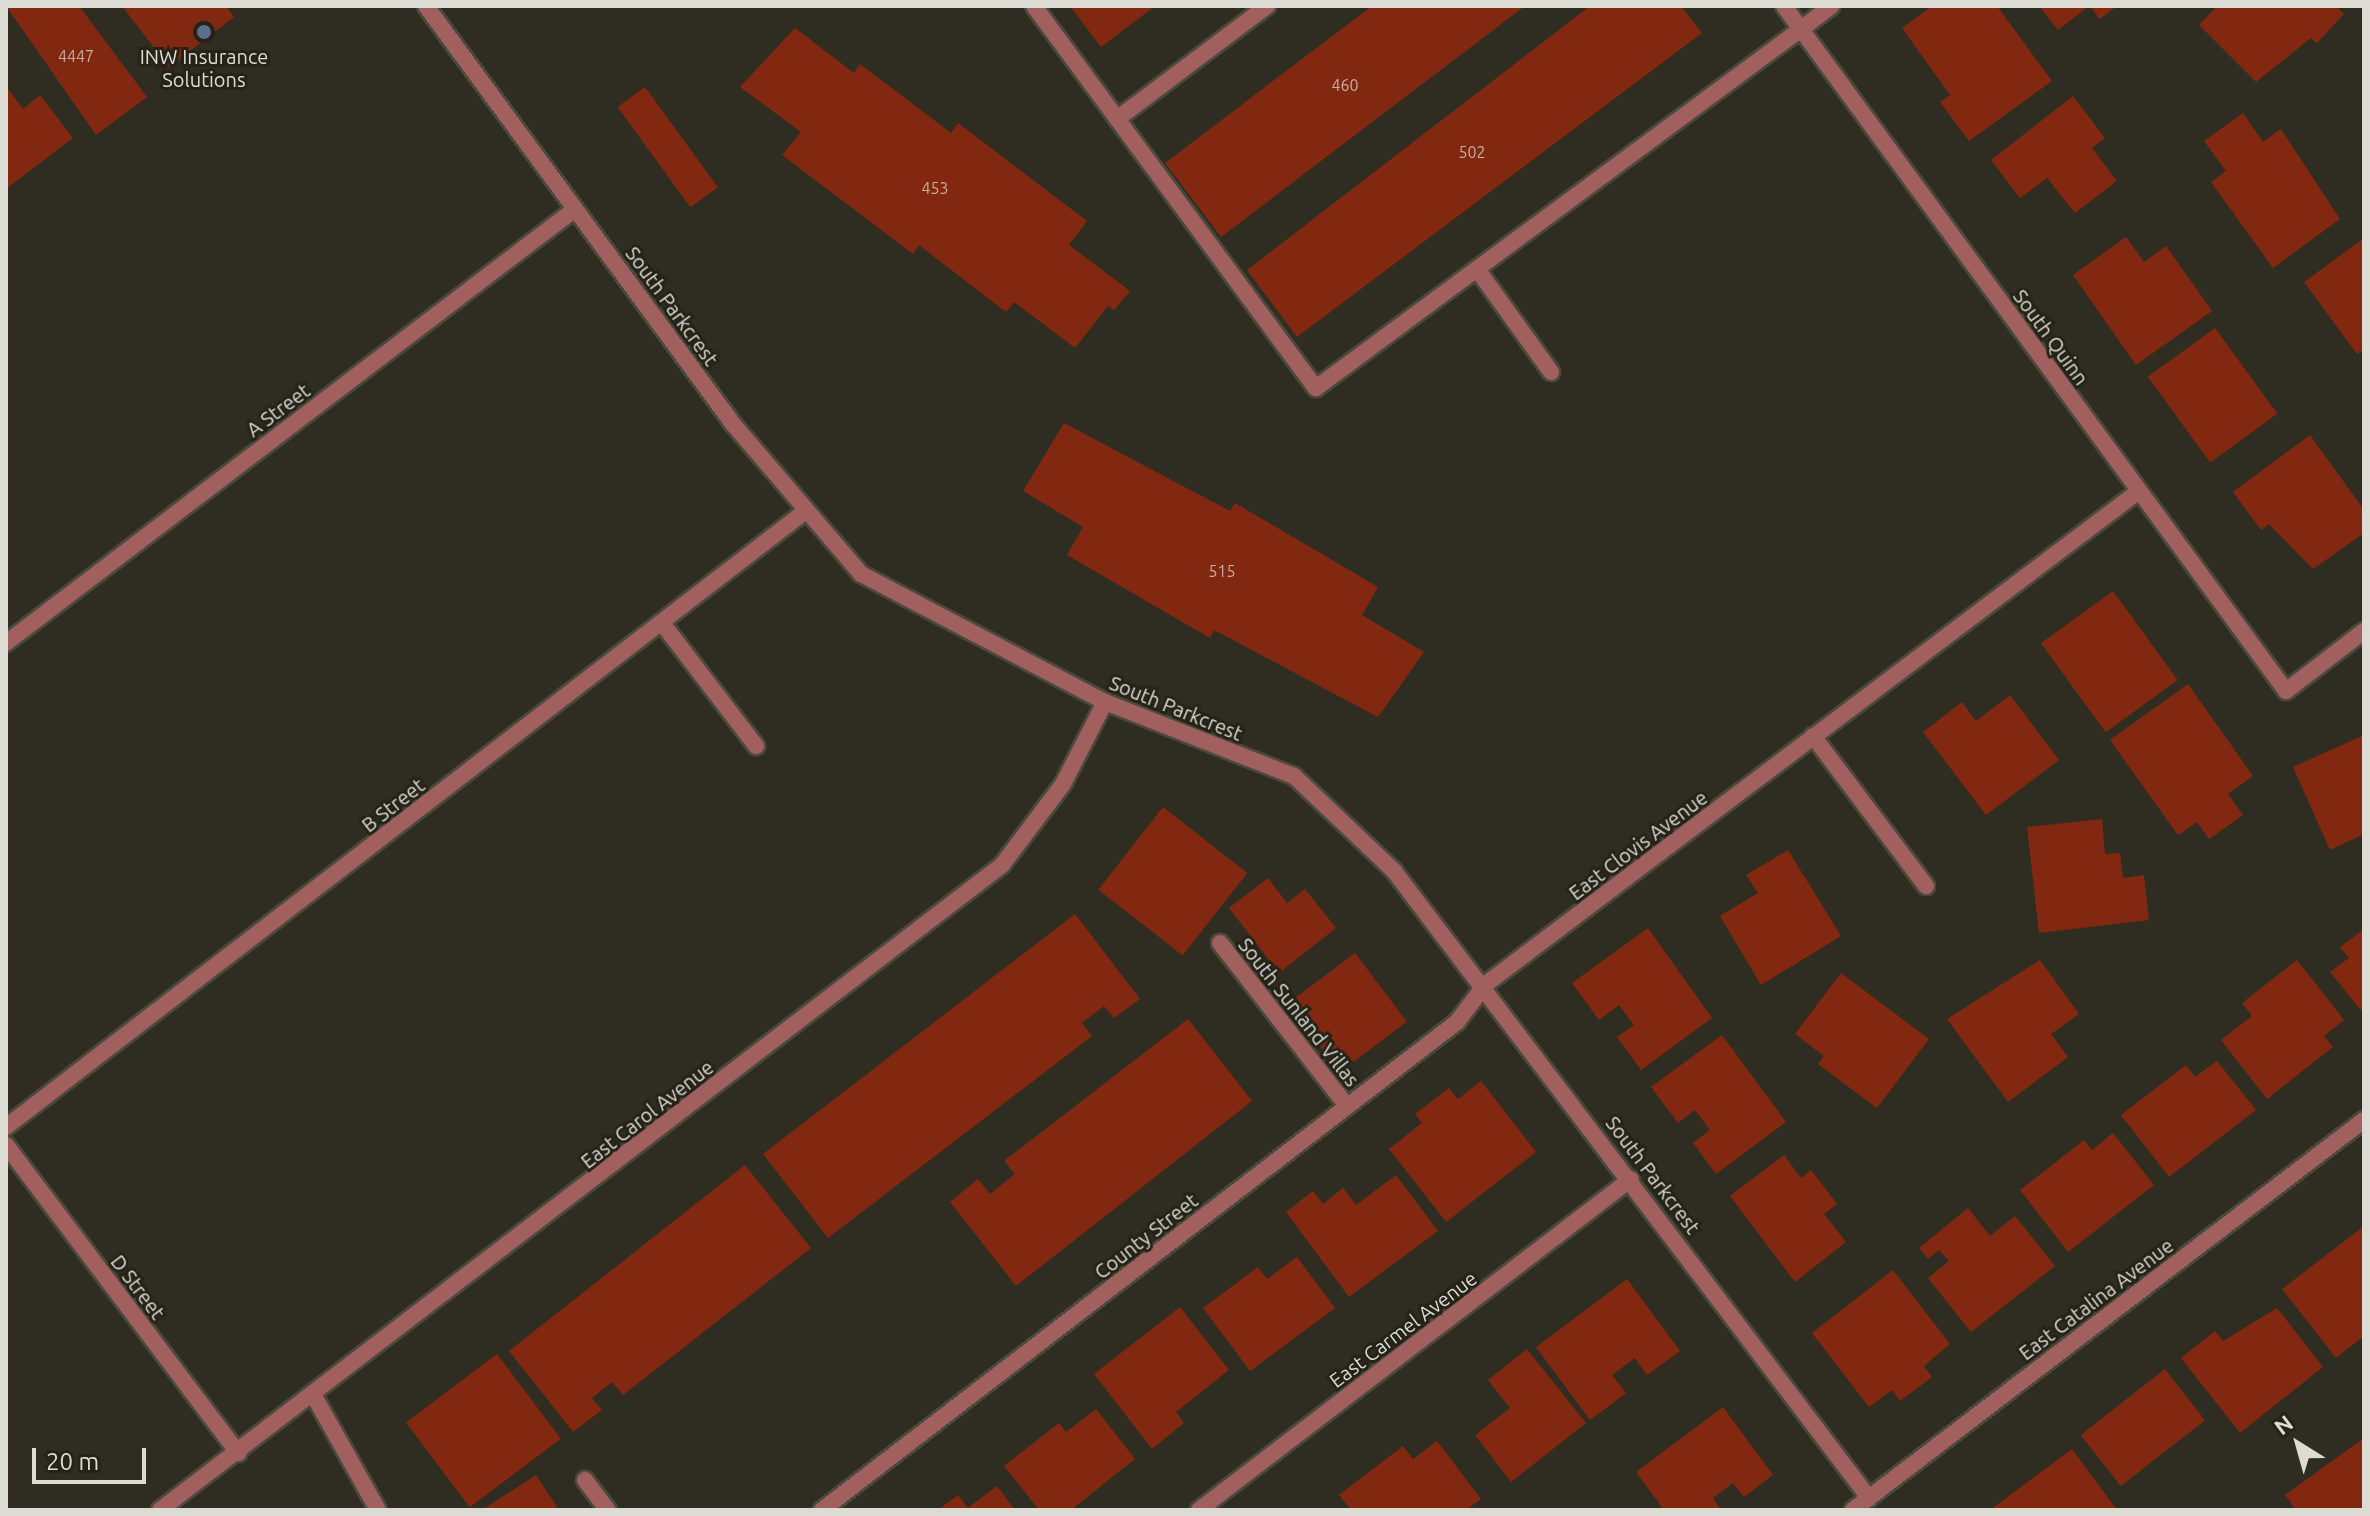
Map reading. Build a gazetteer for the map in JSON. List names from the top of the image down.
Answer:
{
  "streets": {
    "street": [
      "South Parkcrest",
      "South Quinn",
      "A Street",
      "B Street",
      "East Clovis Avenue",
      "South Sunland Villas",
      "East Carol Avenue",
      "County Street",
      "D Street",
      "East Catalina Avenue",
      "East Carmel Avenue"
    ]
  },
  "crossings": [
    ["South Parkcrest", "A Street"],
    ["South Parkcrest", "B Street"],
    ["South Parkcrest", "East Clovis Avenue"],
    ["South Parkcrest", "East Carol Avenue"],
    ["South Parkcrest", "County Street"],
    ["South Parkcrest", "East Catalina Avenue"],
    ["South Parkcrest", "East Carmel Avenue"],
    ["South Quinn", "East Clovis Avenue"],
    ["East Clovis Avenue", "County Street"],
    ["South Sunland Villas", "County Street"],
    ["East Carol Avenue", "D Street"]
  ],
  "places": ["INW Insurance Solutions"],
  "house_numbers": [
    "4447",
    "460",
    "502",
    "453",
    "515"
  ],
  "scale_bar": "20 m",
  "north": "top left"
}
